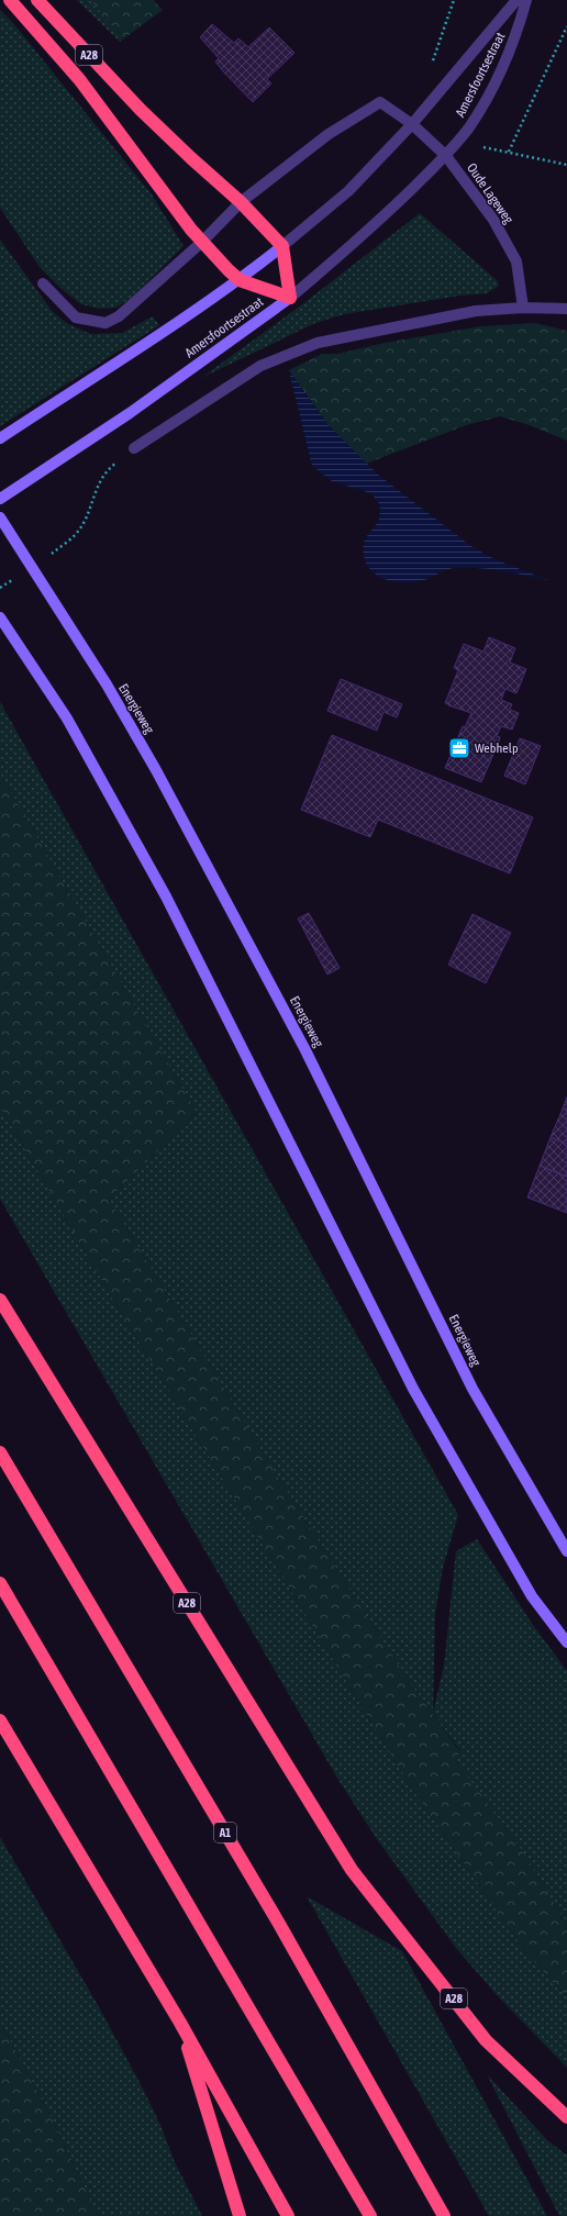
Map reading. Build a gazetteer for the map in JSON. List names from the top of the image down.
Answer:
{
  "streets": {
    "highway": ["A28", "A1"],
    "main road": ["Amersfoortsestraat", "Energieweg"],
    "street": ["Oude Lageweg"]
  },
  "crossings": [
    ["A28", "Amersfoortsestraat"],
    ["Amersfoortsestraat", "Oude Lageweg"]
  ],
  "places": {
    "office": ["Webhelp"]
  }
}
